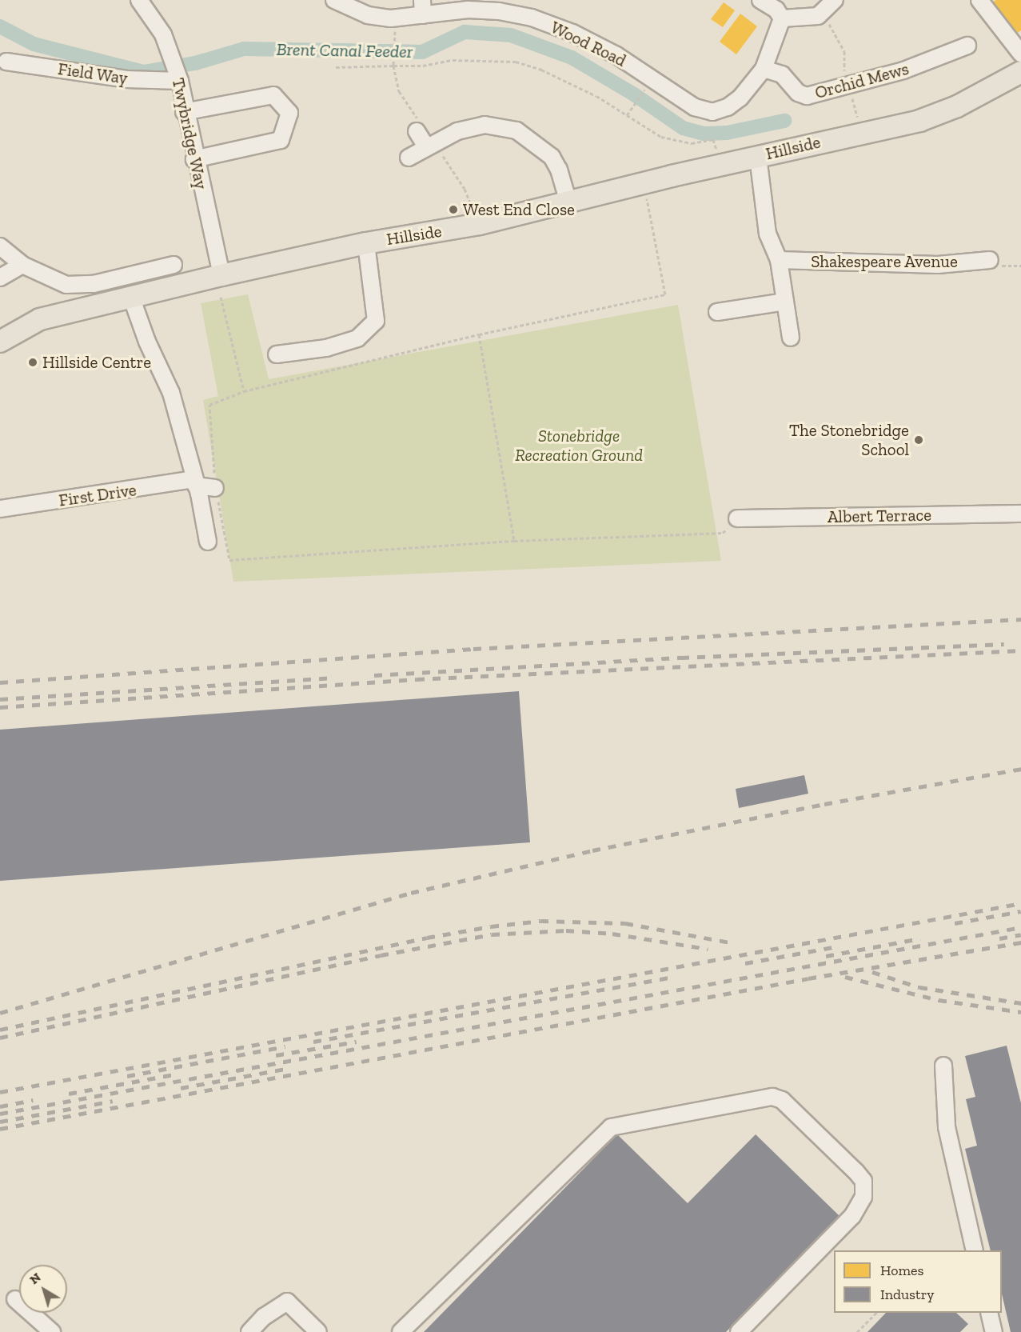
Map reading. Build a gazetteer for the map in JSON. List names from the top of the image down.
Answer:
{
  "streets": {
    "main road": ["Hillside"],
    "street": [
      "Wood Road",
      "Field Way",
      "Orchid Mews",
      "Twybridge Way",
      "Shakespeare Avenue",
      "First Drive",
      "Albert Terrace"
    ]
  },
  "crossings": [
    ["Wood Road", "Orchid Mews"],
    ["Field Way", "Twybridge Way"],
    ["Twybridge Way", "Hillside"]
  ],
  "water": ["Brent Canal Feeder"],
  "parks": ["Stonebridge Recreation Ground"],
  "places": ["West End Close", "Hillside Centre", "The Stonebridge School"],
  "legend": ["Homes", "Industry"],
  "north": "top left"
}
